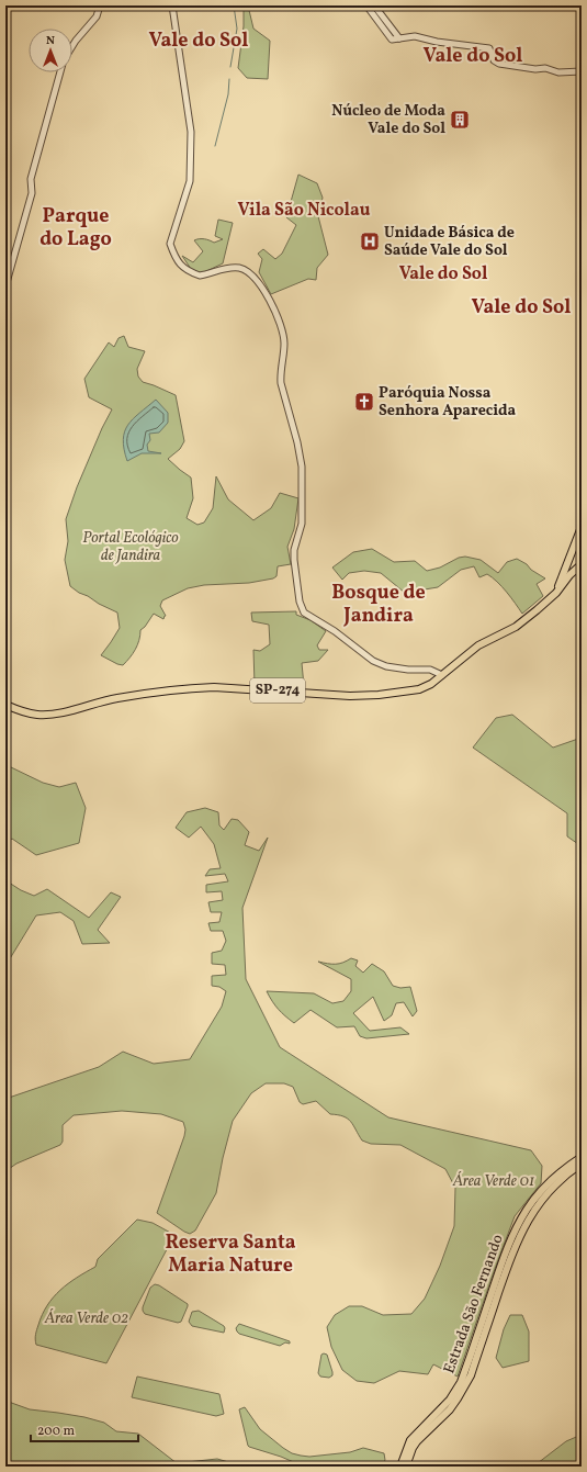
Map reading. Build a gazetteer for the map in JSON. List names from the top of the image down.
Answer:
{
  "streets": {
    "main road": ["SP-274", "Estrada São Fernando"]
  },
  "districts": [
    "Vale do Sol",
    "Vale do Sol",
    "Vila São Nicolau",
    "Parque do Lago",
    "Vale do Sol",
    "Vale do Sol",
    "Bosque de Jandira",
    "Reserva Santa Maria Nature"
  ],
  "parks": ["Portal Ecológico de Jandira", "Área Verde 01", "Área Verde 02"],
  "places": {
    "building": ["Núcleo de Moda Vale do Sol"],
    "hospital": ["Unidade Básica de Saúde Vale do Sol"],
    "church": ["Paróquia Nossa Senhora Aparecida"]
  },
  "scale_bar": "200 m",
  "north": "top"
}
